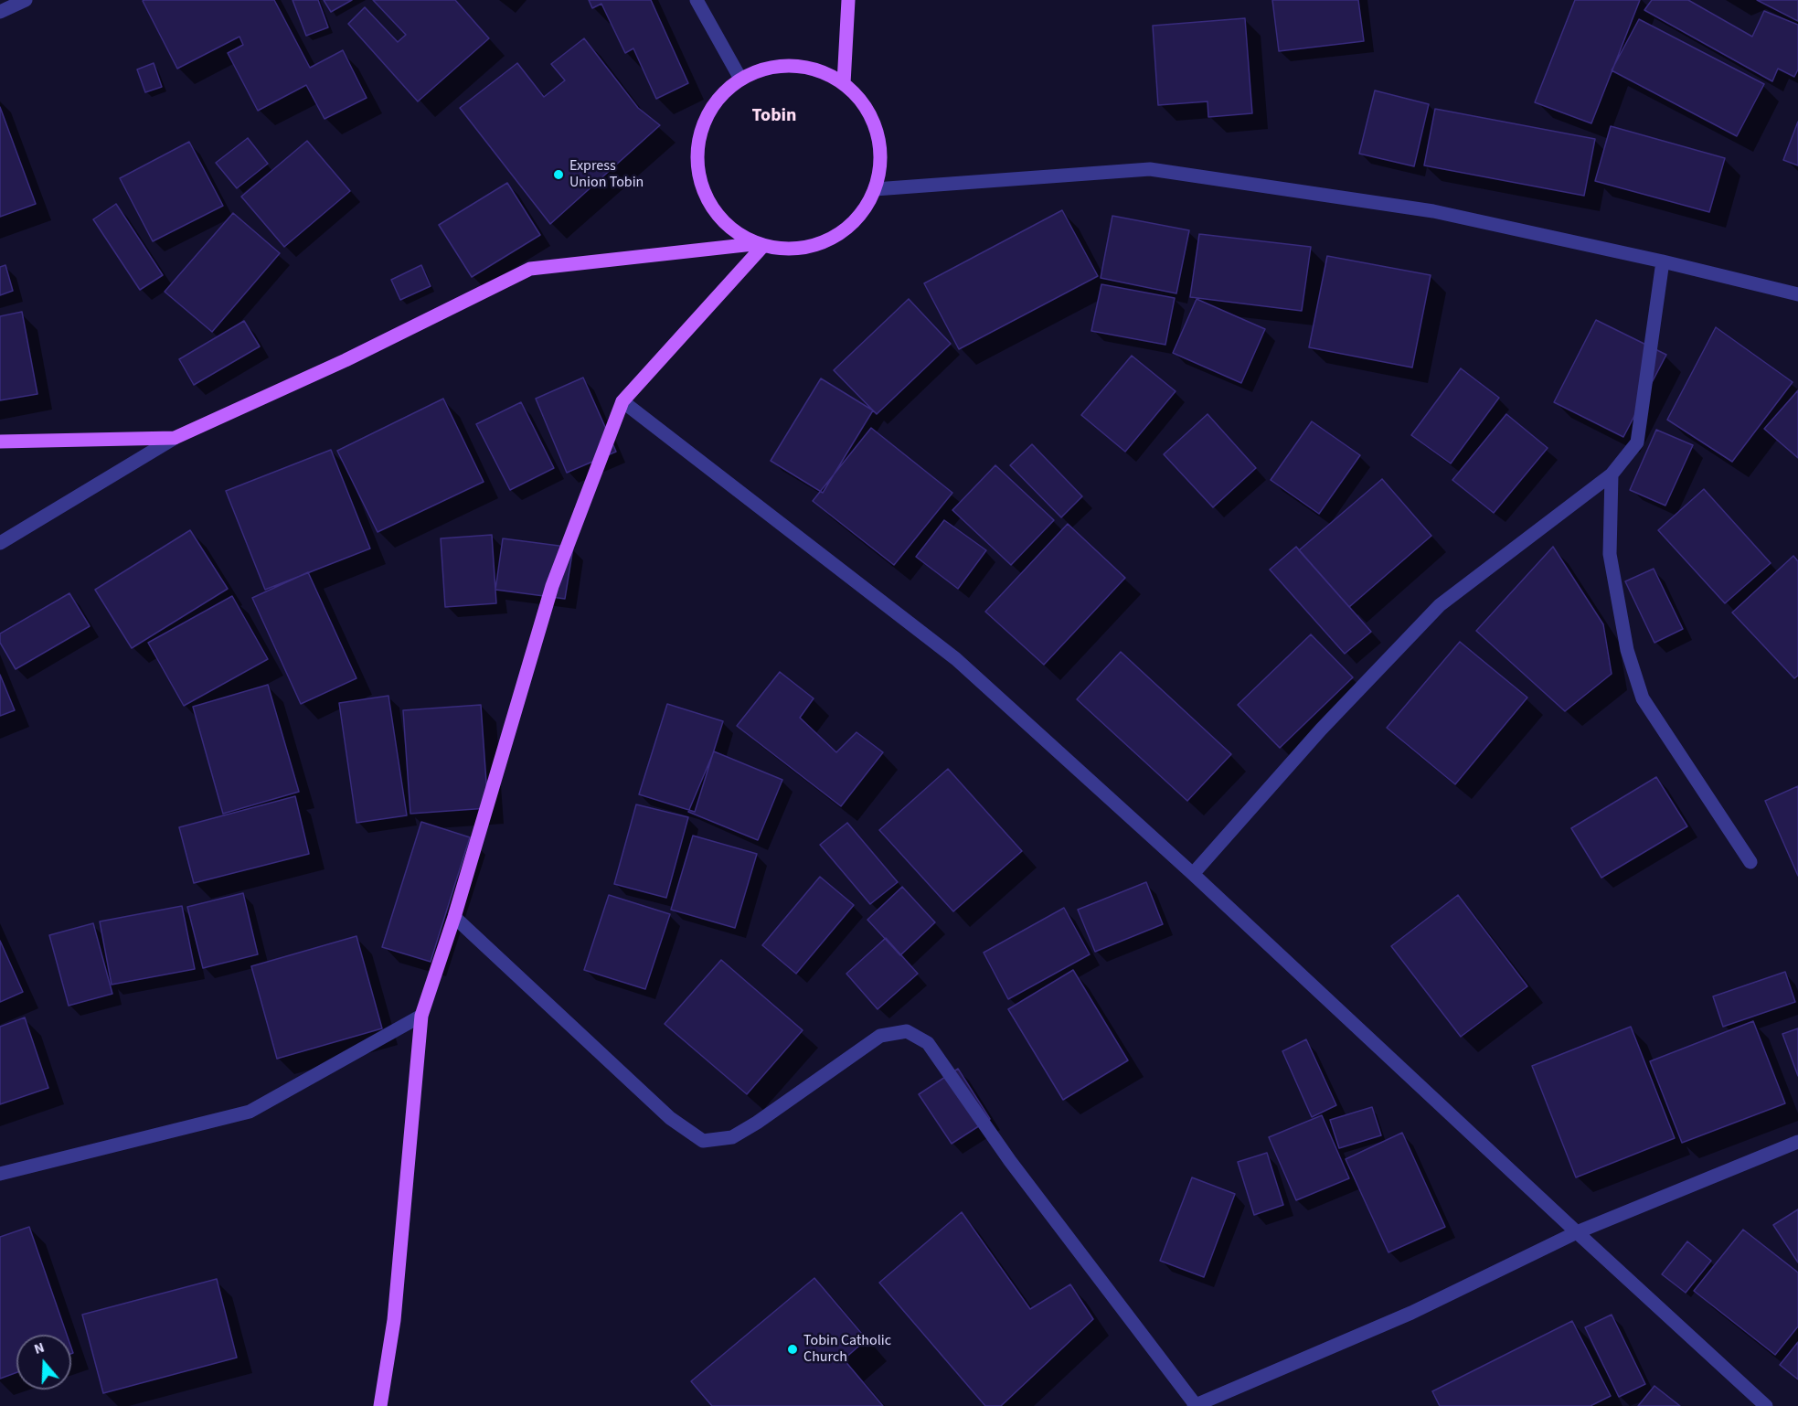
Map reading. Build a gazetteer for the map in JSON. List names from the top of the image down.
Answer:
{
  "districts": ["Tobin"],
  "places": ["Express Union Tobin", "Tobin Catholic Church"],
  "north": "top"
}
